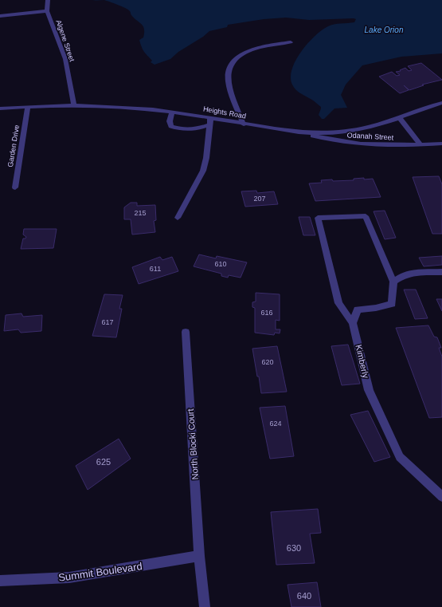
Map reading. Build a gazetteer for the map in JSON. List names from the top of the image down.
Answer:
{
  "streets": {
    "street": [
      "Algene Street",
      "Heights Road",
      "Odanah Street",
      "Garden Drive",
      "Kimberly",
      "North Blocki Court",
      "Summit Boulevard"
    ]
  },
  "crossings": [
    ["Algene Street", "Heights Road"],
    ["Heights Road", "Odanah Street"],
    ["Heights Road", "Garden Drive"],
    ["North Blocki Court", "Summit Boulevard"]
  ],
  "water": ["Lake Orion"],
  "house_numbers": [
    "207",
    "215",
    "610",
    "611",
    "616",
    "617",
    "620",
    "624",
    "625",
    "630",
    "640"
  ]
}
